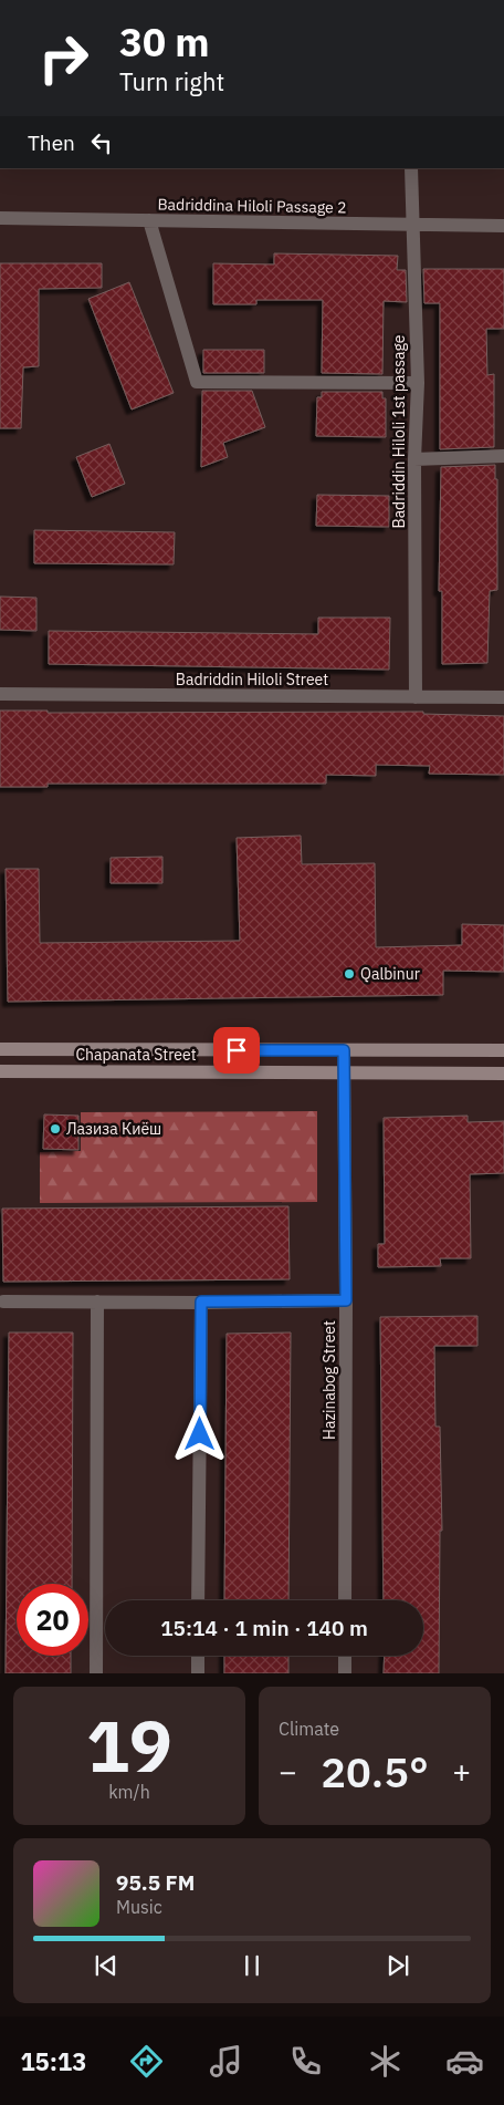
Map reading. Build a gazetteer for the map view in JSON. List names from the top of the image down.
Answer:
{
  "streets": {
    "main road": ["Chapanata Street"],
    "street": [
      "Badriddina Hiloli Passage 2",
      "Badriddin Hiloli 1st passage",
      "Badriddin Hiloli Street",
      "Hazinabog Street"
    ]
  },
  "crossings": [
    ["Badriddina Hiloli Passage 2", "Badriddin Hiloli 1st passage"],
    ["Badriddin Hiloli 1st passage", "Badriddin Hiloli Street"],
    ["Chapanata Street", "Hazinabog Street"]
  ],
  "places": ["Qalbinur", "Лазиза Киёш"],
  "page": {
    "turn": ["30 m", "Turn right"],
    "then": "Then",
    "limit": "20",
    "trip": "15:14 · 1 min · 140 m",
    "tile": [
      ["19", "km/h"],
      "Climate"
    ],
    "heat": ["−", "20.5°", "+"],
    "song": ["95.5 FM", "Music"],
    "tabs": "15:13"
  }
}
